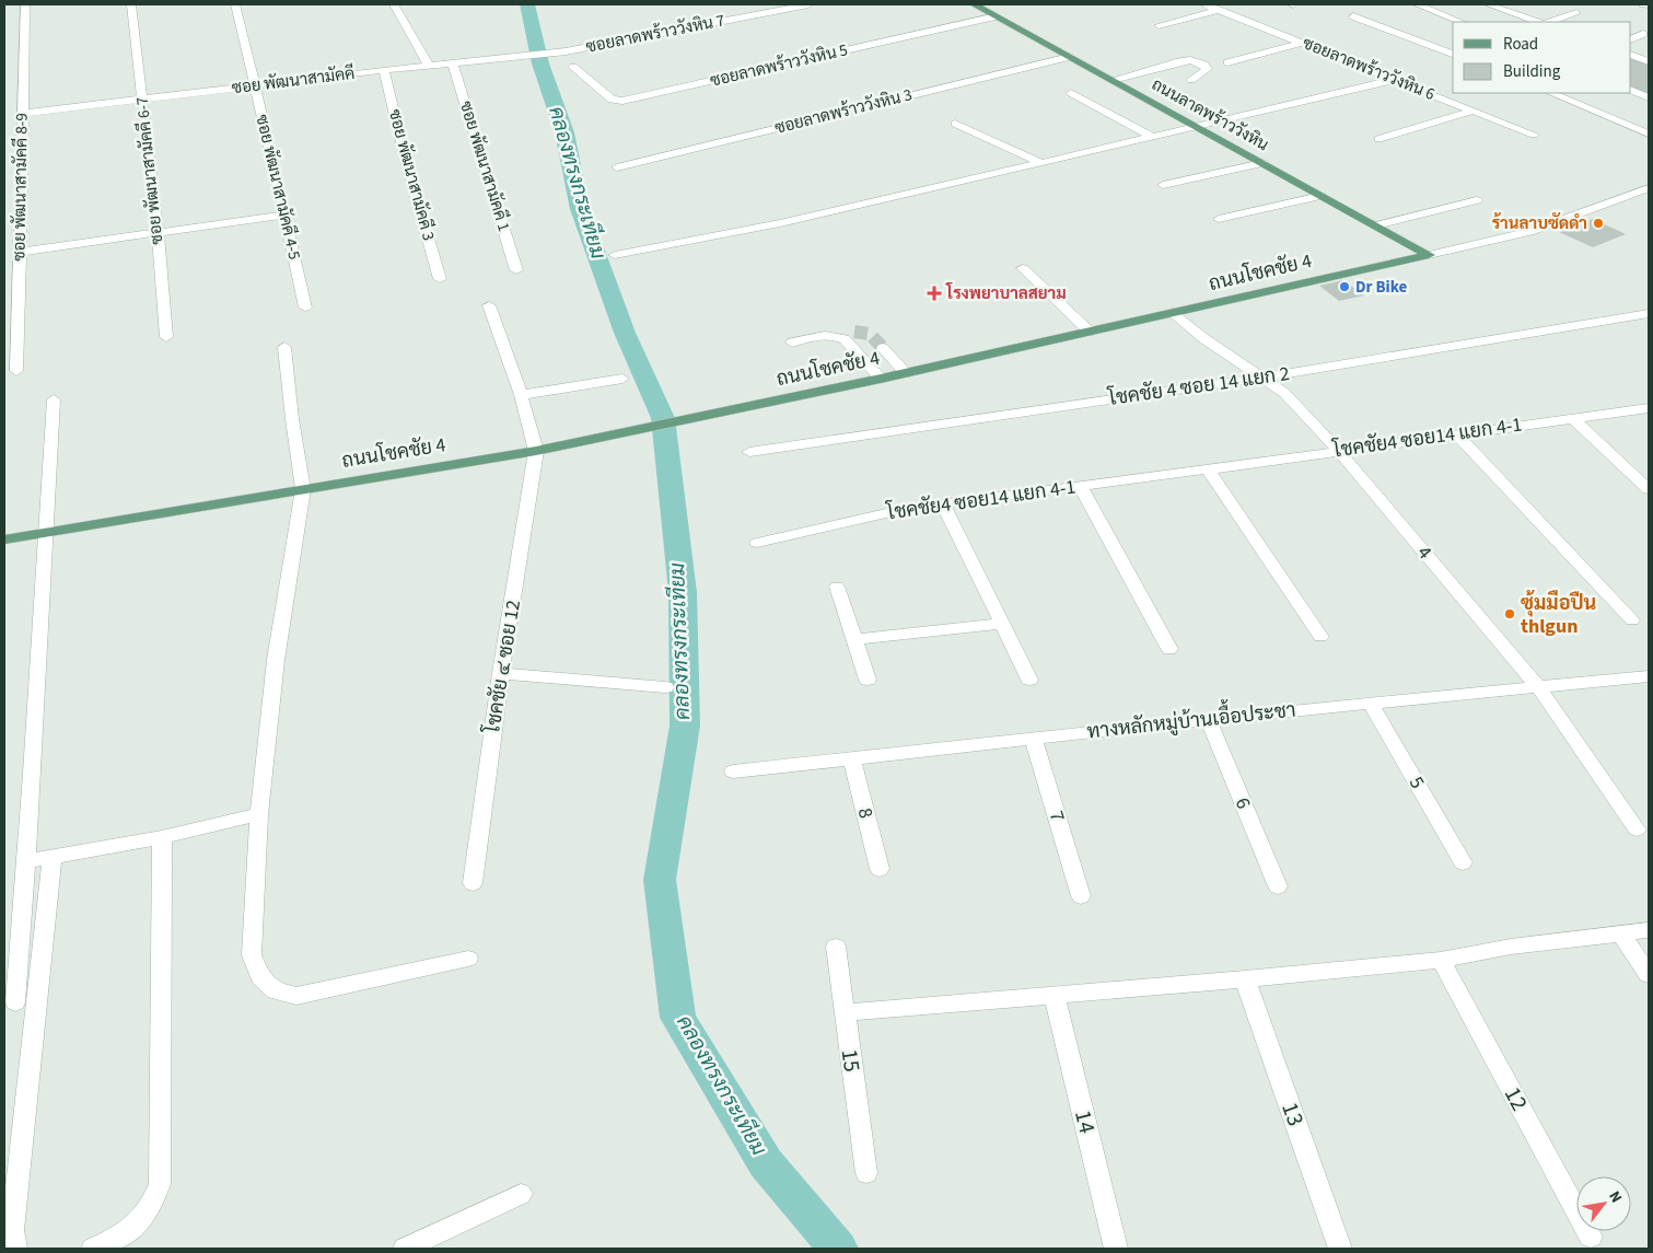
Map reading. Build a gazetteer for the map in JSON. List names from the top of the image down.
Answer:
{
  "streets": {
    "main road": ["ถนนลาดพร้าววังหิน", "ถนนโชคชัย 4"],
    "street": [
      "ซอยลาดพร้าววังหิน 7",
      "ซอยลาดพร้าววังหิน 5",
      "ซอยลาดพร้าววังหิน 6",
      "ซอย พัฒนาสามัคคี",
      "ซอยลาดพร้าววังหิน 3",
      "ซอย พัฒนาสามัคคี 1",
      "ซอย พัฒนาสามัคคี 6-7",
      "ซอย พัฒนาสามัคคี 3",
      "ซอย พัฒนาสามัคคี 8-9",
      "ซอย พัฒนาสามัคคี 4-5",
      "โชคชัย 4 ซอย 14 แยก 2",
      "โชคชัย4 ซอย14 แยก 4-1",
      "4",
      "โชคชัย ๔ ซอย 12",
      "ทางหลักหมู่บ้านเอื้อประชา",
      "5",
      "6",
      "8",
      "7",
      "15",
      "12",
      "13",
      "14"
    ]
  },
  "crossings": [
    ["ซอยลาดพร้าววังหิน 7", "ซอย พัฒนาสามัคคี"],
    ["ซอยลาดพร้าววังหิน 5", "ถนนลาดพร้าววังหิน"],
    ["ซอย พัฒนาสามัคคี", "ซอย พัฒนาสามัคคี 1"],
    ["ซอย พัฒนาสามัคคี", "ซอย พัฒนาสามัคคี 6-7"],
    ["ซอย พัฒนาสามัคคี", "ซอย พัฒนาสามัคคี 3"],
    ["ซอย พัฒนาสามัคคี", "ซอย พัฒนาสามัคคี 8-9"],
    ["ซอย พัฒนาสามัคคี", "ซอย พัฒนาสามัคคี 4-5"],
    ["ซอยลาดพร้าววังหิน 3", "ถนนลาดพร้าววังหิน"],
    ["ถนนลาดพร้าววังหิน", "ถนนโชคชัย 4"],
    ["ถนนโชคชัย 4", "4"],
    ["ถนนโชคชัย 4", "โชคชัย ๔ ซอย 12"],
    ["โชคชัย 4 ซอย 14 แยก 2", "4"],
    ["โชคชัย4 ซอย14 แยก 4-1", "4"],
    ["4", "ทางหลักหมู่บ้านเอื้อประชา"],
    ["ทางหลักหมู่บ้านเอื้อประชา", "5"],
    ["ทางหลักหมู่บ้านเอื้อประชา", "6"],
    ["ทางหลักหมู่บ้านเอื้อประชา", "8"],
    ["ทางหลักหมู่บ้านเอื้อประชา", "7"]
  ],
  "water": ["คลองทรงกระเทียม"],
  "places": {
    "other": ["ร้านลาบซัดดำ", "Dr Bike", "ซุ้มมือปืน thlgun"],
    "health": ["โรงพยาบาลสยาม"]
  },
  "legend": ["Road", "Building"],
  "north": "top right"
}
